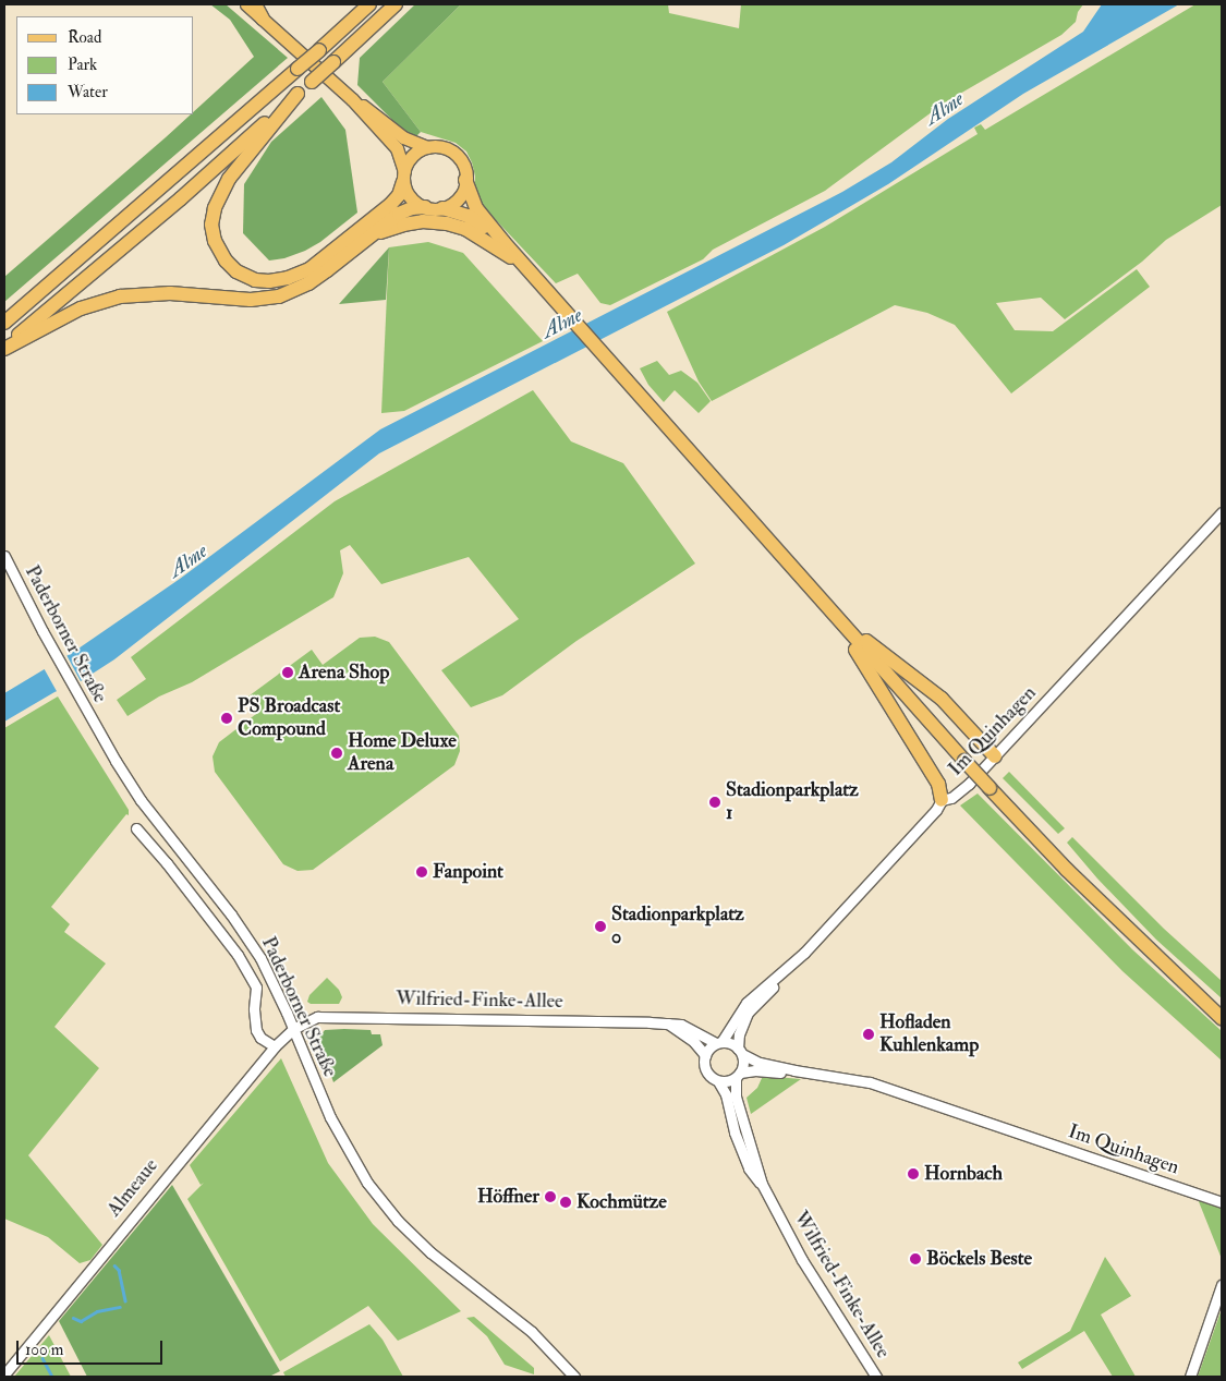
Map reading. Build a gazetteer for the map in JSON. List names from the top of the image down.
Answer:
{
  "streets": {
    "street": [
      "Paderborner Straße",
      "Im Quinhagen",
      "Wilfried-Finke-Allee",
      "Almeaue"
    ]
  },
  "crossings": [
    ["Paderborner Straße", "Wilfried-Finke-Allee"],
    ["Paderborner Straße", "Almeaue"],
    ["Im Quinhagen", "Wilfried-Finke-Allee"],
    ["Wilfried-Finke-Allee", "Almeaue"]
  ],
  "water": ["Alme"],
  "places": [
    "Arena Shop",
    "PS Broadcast Compound",
    "Home Deluxe Arena",
    "Stadionparkplatz 1",
    "Fanpoint",
    "Stadionparkplatz 0",
    "Hofladen Kuhlenkamp",
    "Hornbach",
    "Höffner",
    "Kochmütze",
    "Böckels Beste"
  ],
  "legend": ["Road", "Park", "Water"],
  "scale_bar": "100 m"
}
